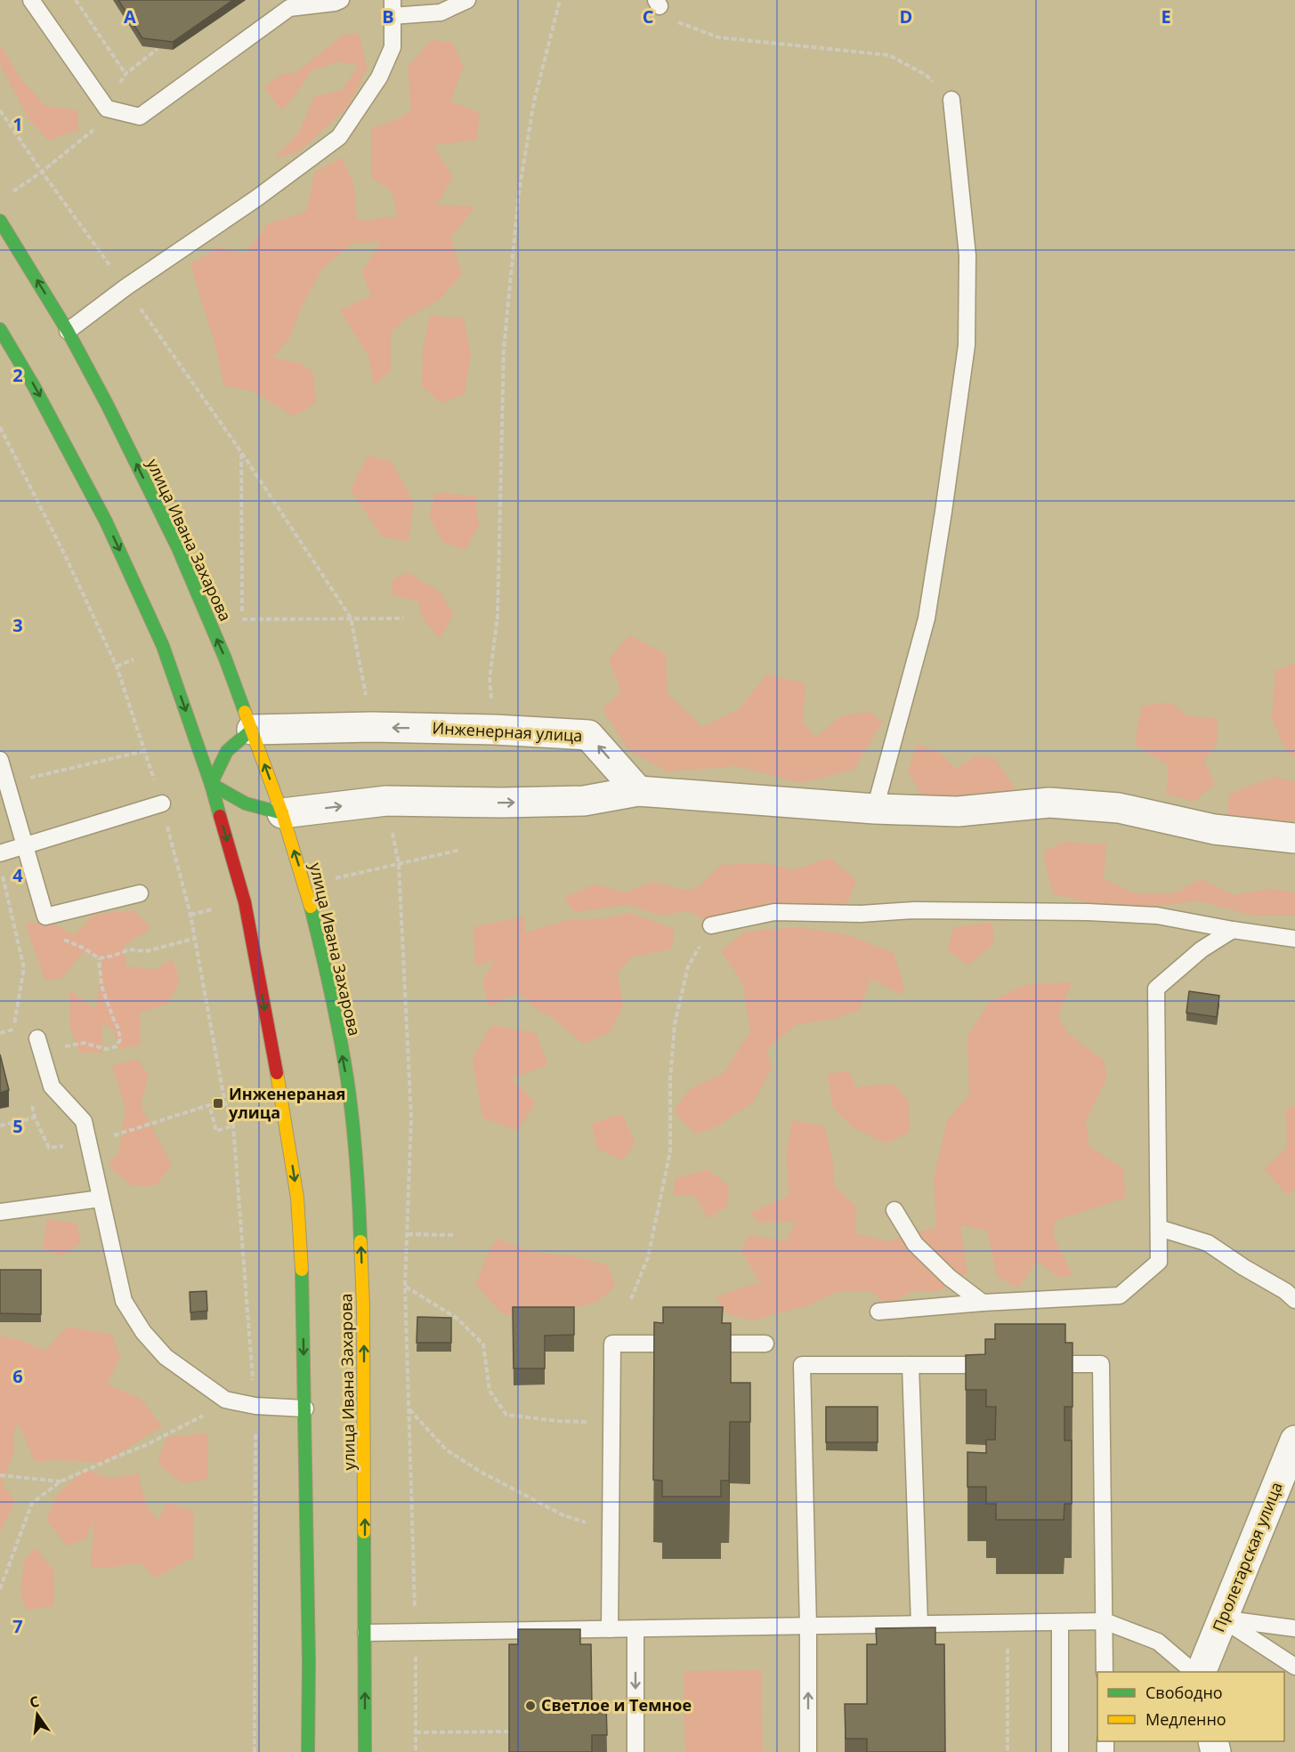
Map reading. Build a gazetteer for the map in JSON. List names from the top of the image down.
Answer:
{
  "streets": {
    "main road": ["улица Ивана Захарова"],
    "street": ["Инженерная улица", "Пролетарская улица"]
  },
  "crossings": [
    ["улица Ивана Захарова", "Инженерная улица"]
  ],
  "places": {
    "transit": ["Инженераная улица"],
    "other": ["Светлое и Темное"]
  },
  "legend": ["Свободно", "Медленно"],
  "north": "top",
  "grid": {
    "columns": [
      "A",
      "B",
      "C",
      "D",
      "E"
    ],
    "rows": [
      "1",
      "2",
      "3",
      "4",
      "5",
      "6",
      "7"
    ]
  }
}
